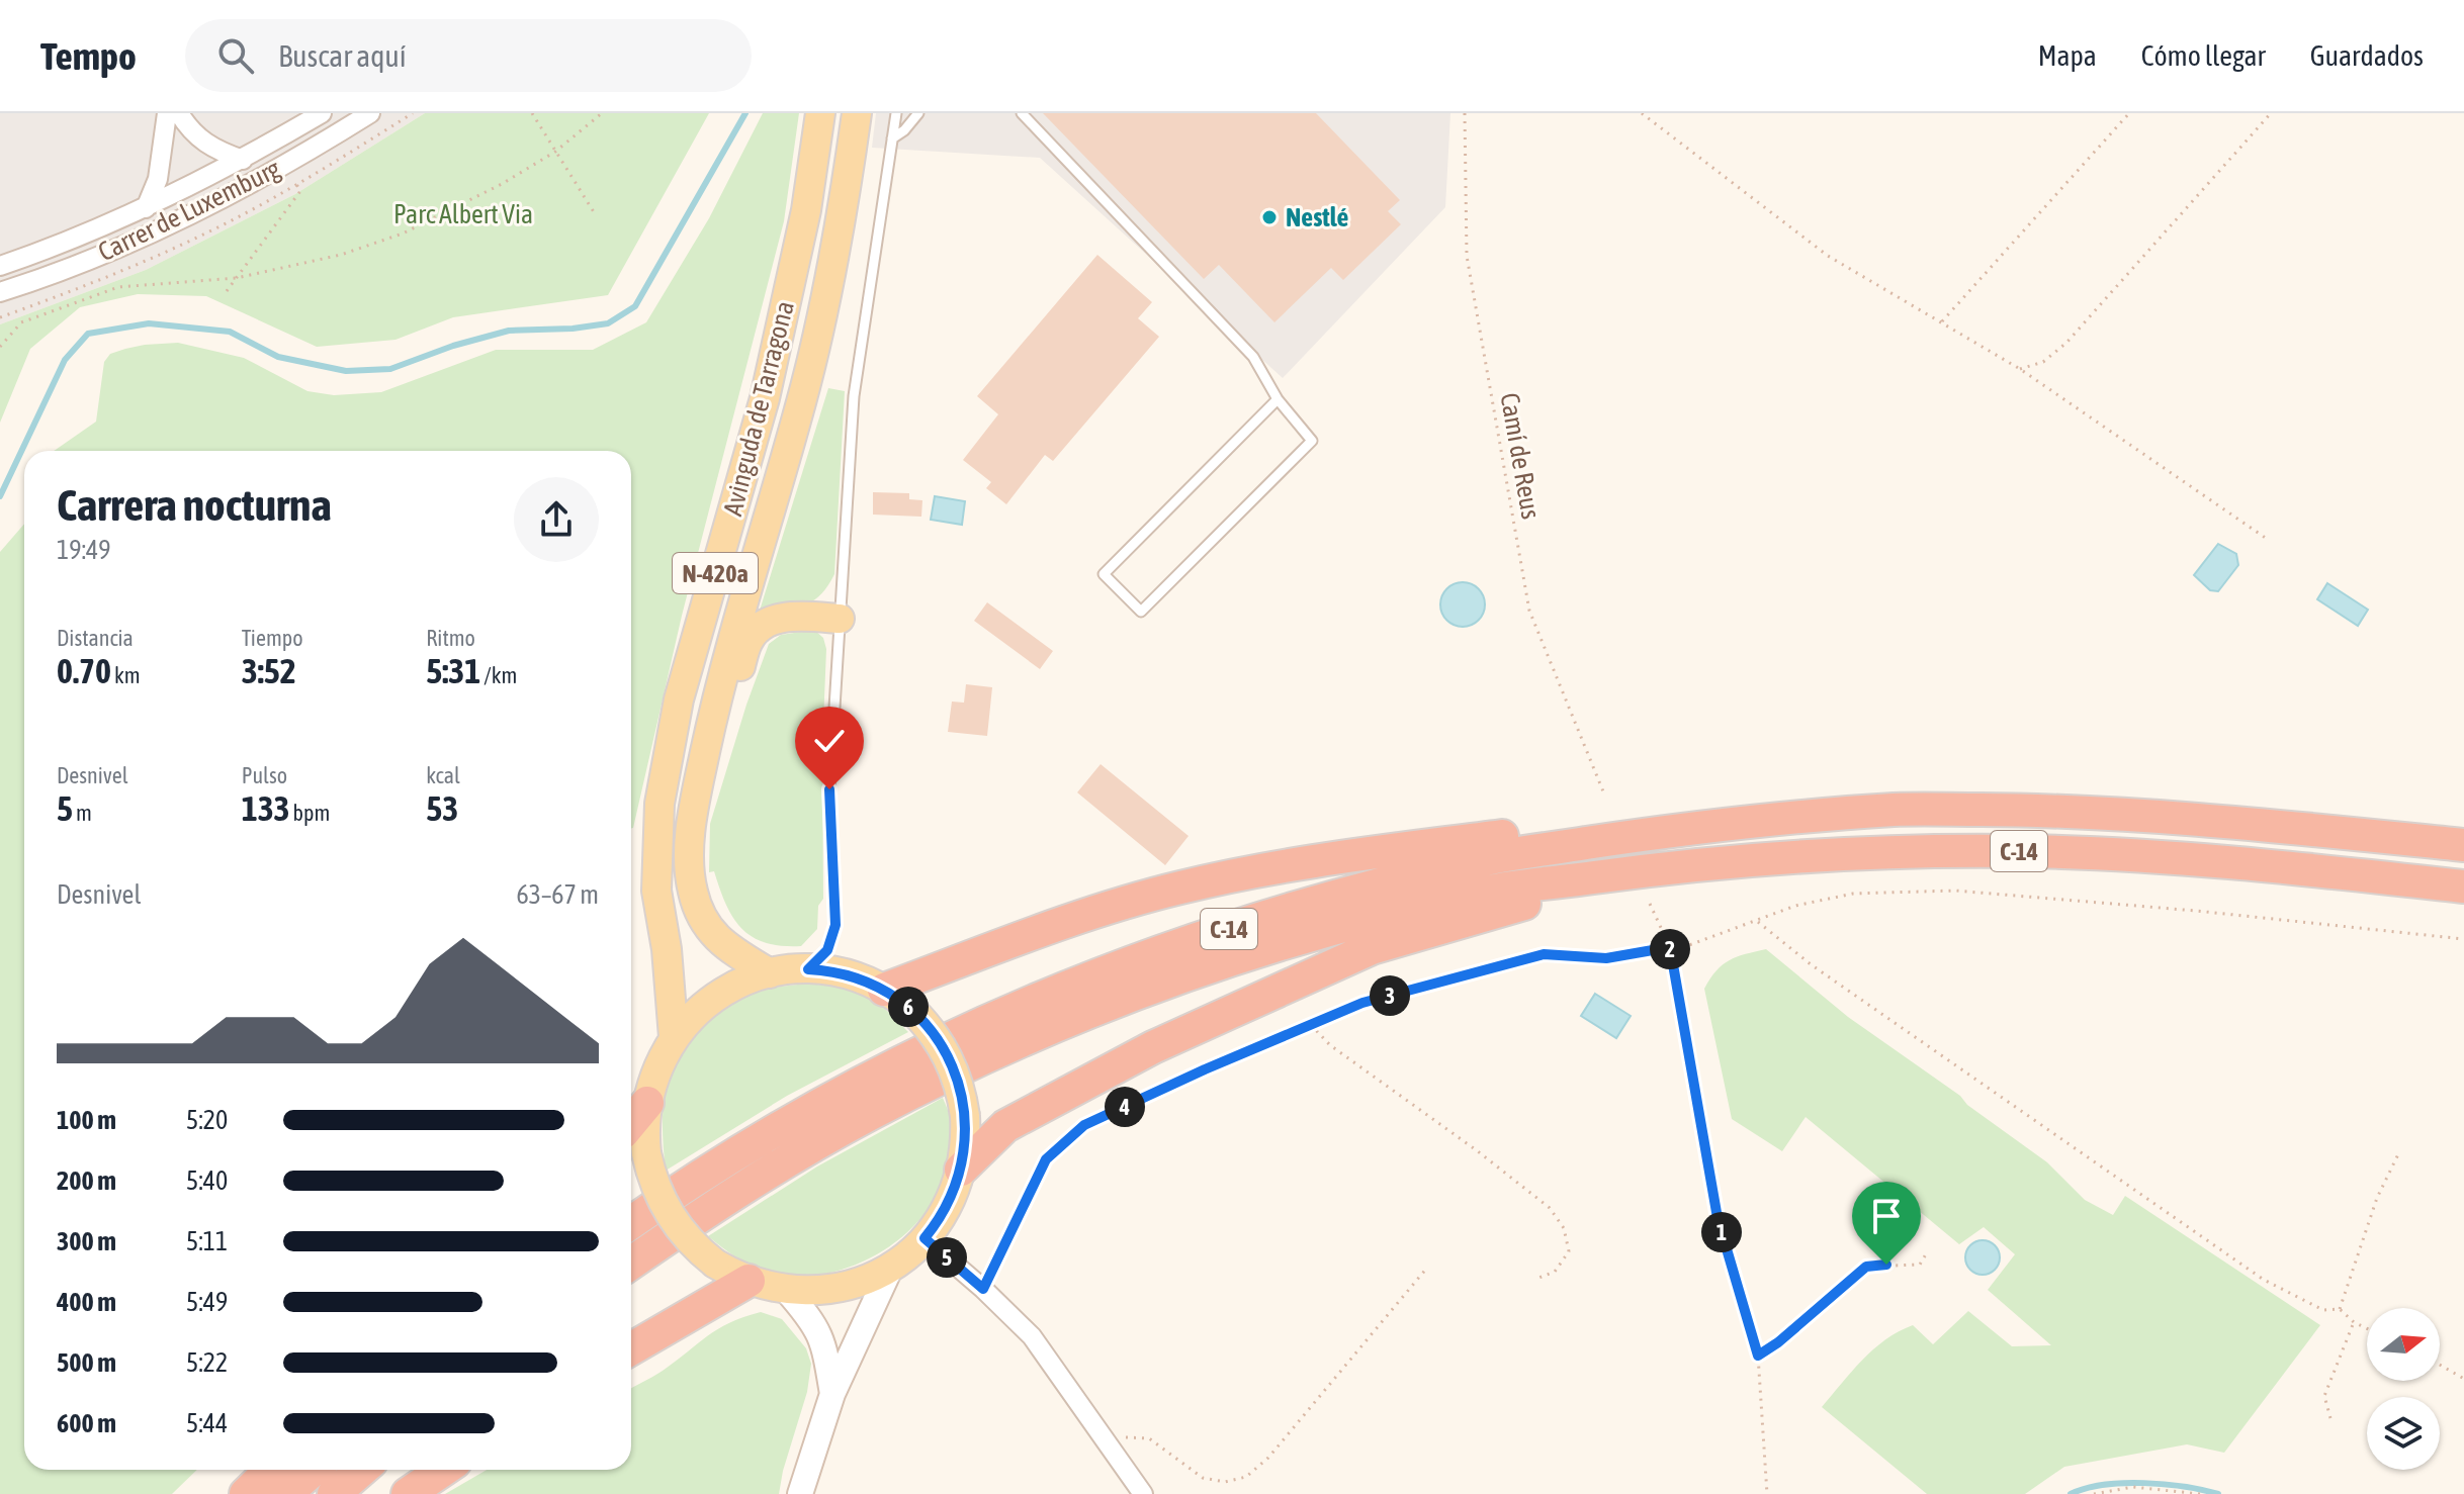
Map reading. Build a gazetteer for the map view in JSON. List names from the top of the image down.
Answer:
{
  "streets": {
    "highway": ["C-14"],
    "main road": ["Avinguda de Tarragona", "N-420a"],
    "street": ["Carrer de Luxemburg"],
    "path": ["Camí de Reus"]
  },
  "parks": ["Parc Albert Via"],
  "places": ["Nestlé"],
  "north": "right",
  "page": {
    "header": "Tempo",
    "search": "Buscar aquí",
    "nav": ["Mapa", "Cómo llegar", "Guardados"],
    "heading": ["Carrera nocturna", "19:49"],
    "stats": [
      ["Distancia", "0.70 km"],
      ["Tiempo", "3:52"],
      ["Ritmo", "5:31 /km"],
      ["Desnivel", "5 m"],
      ["Pulso", "133 bpm"],
      ["kcal", "53"]
    ],
    "chart": ["Desnivel", "63–67 m"],
    "pins": [
      "2",
      "3",
      "6",
      "4",
      "1",
      "5"
    ],
    "list": [
      {
        "name": "100 m",
        "note": "5:20"
      },
      {
        "name": "200 m",
        "note": "5:40"
      },
      {
        "name": "300 m",
        "note": "5:11"
      },
      {
        "name": "400 m",
        "note": "5:49"
      },
      {
        "name": "500 m",
        "note": "5:22"
      },
      {
        "name": "600 m",
        "note": "5:44"
      }
    ]
  }
}
